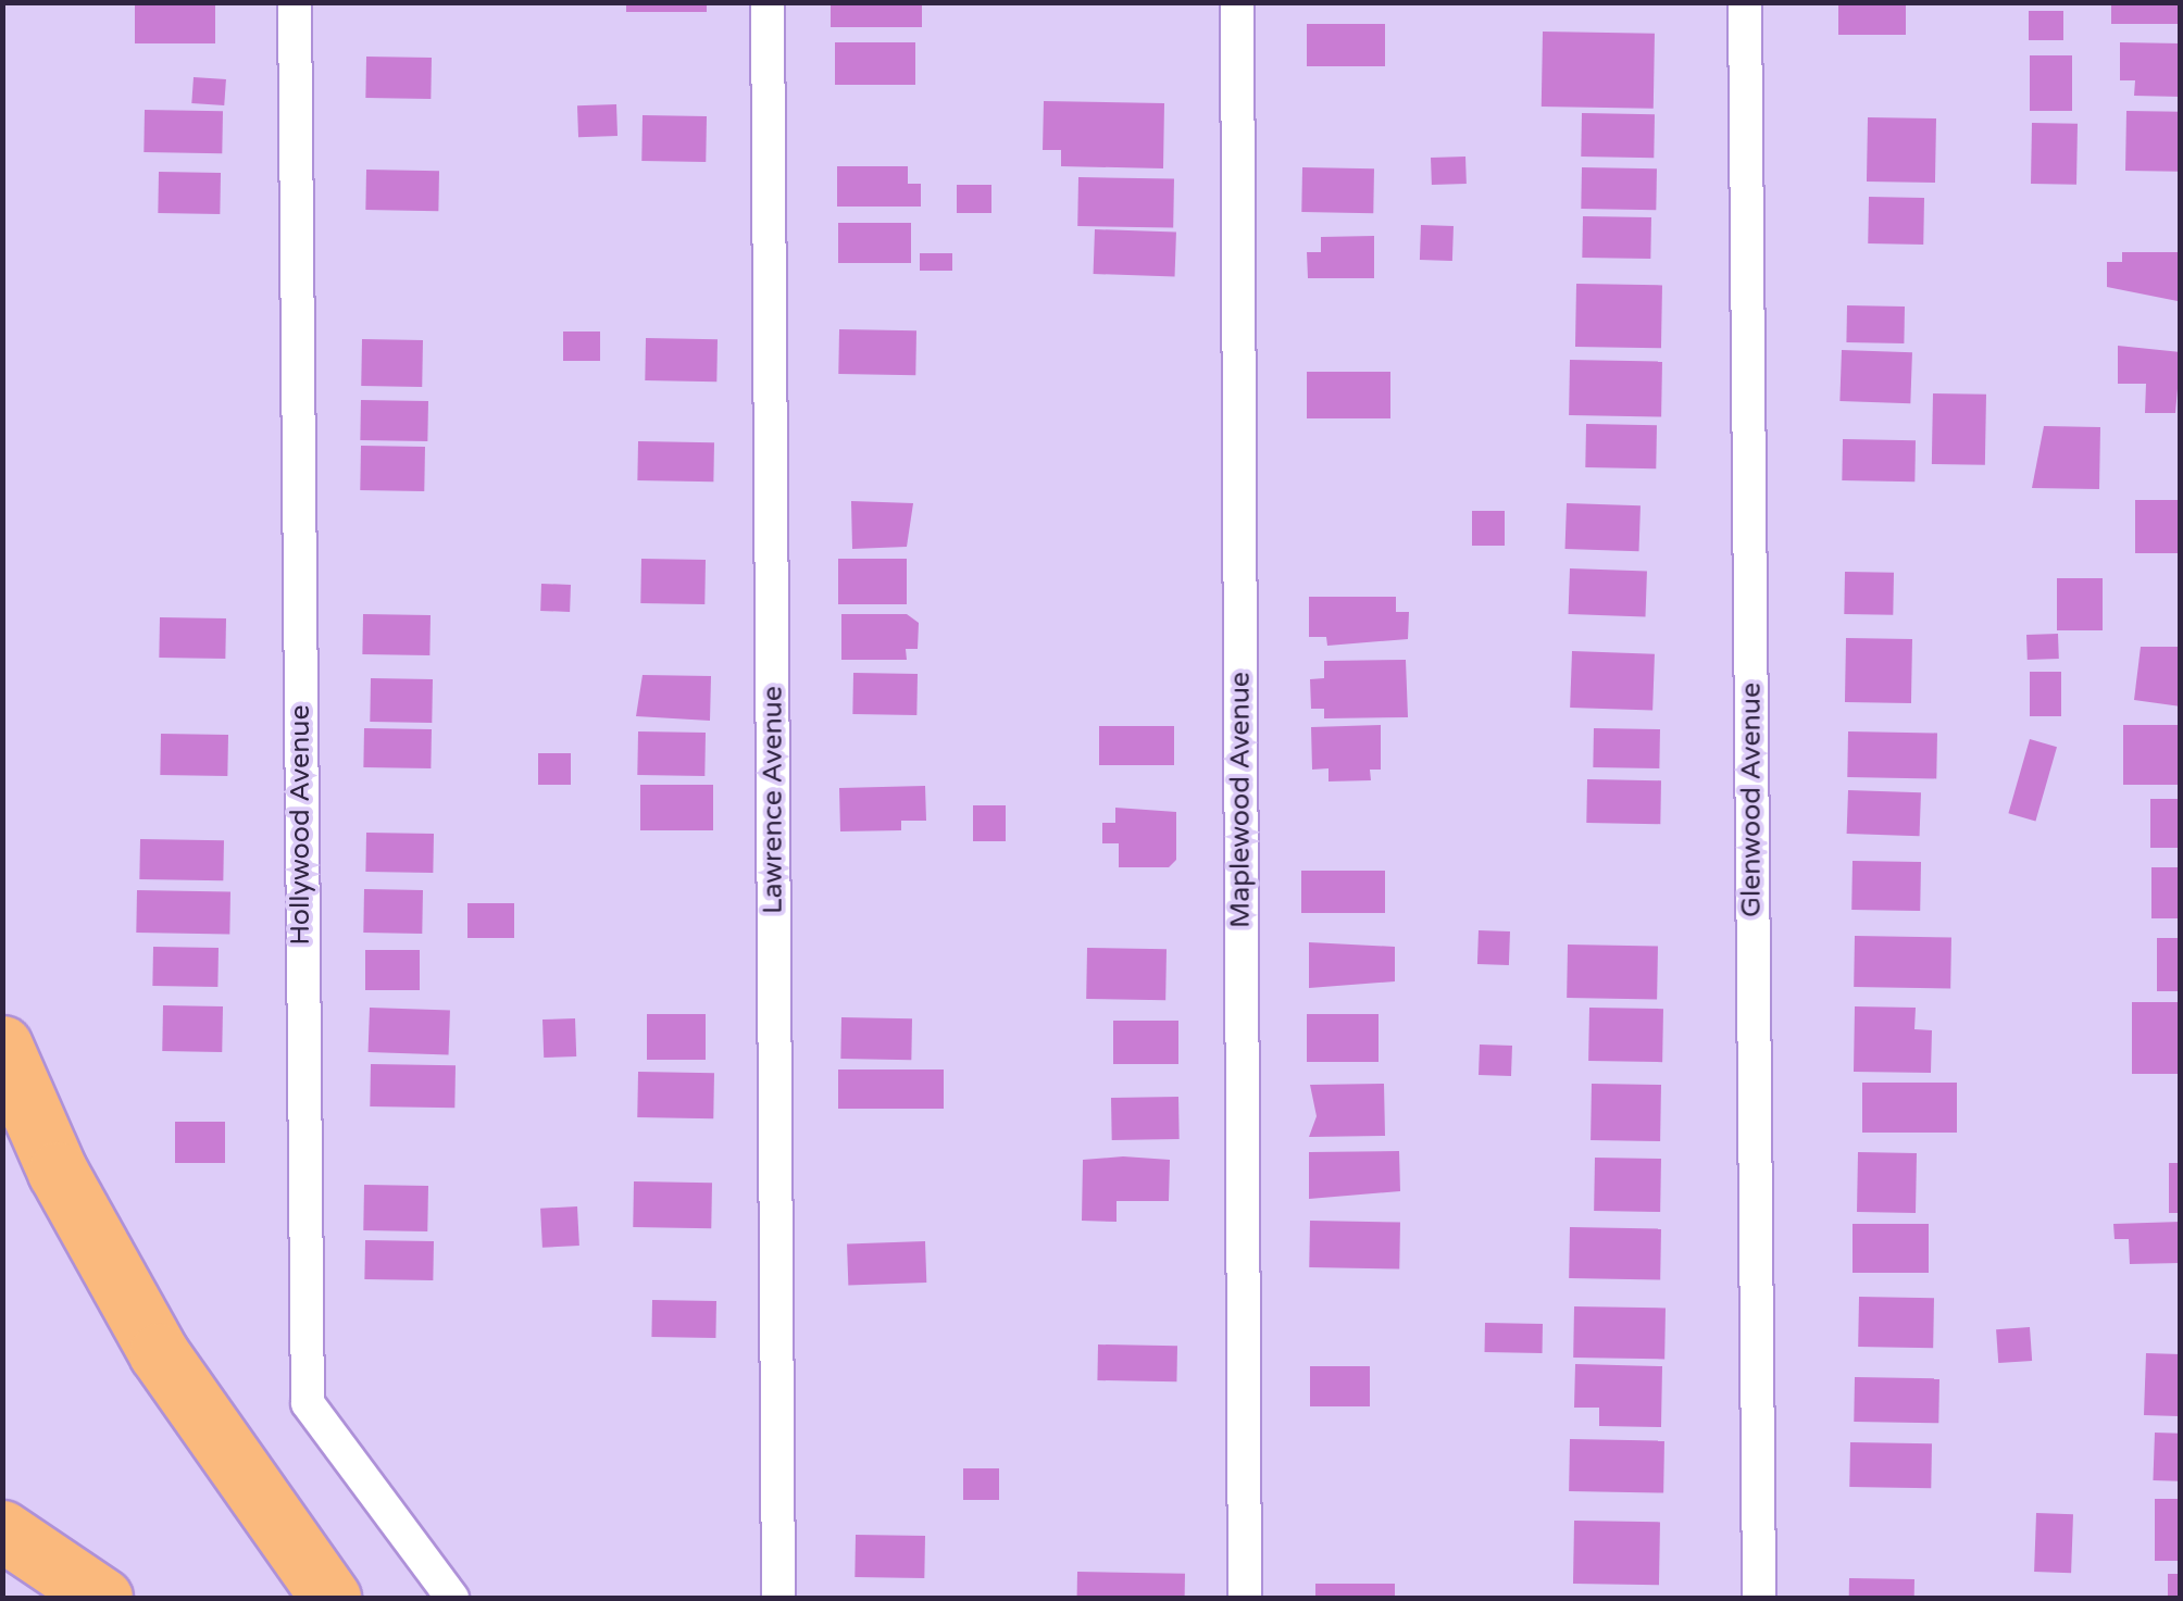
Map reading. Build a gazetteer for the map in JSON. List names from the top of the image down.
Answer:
{
  "streets": {
    "street": [
      "Lawrence Avenue",
      "Maplewood Avenue",
      "Glenwood Avenue",
      "Hollywood Avenue"
    ]
  }
}
